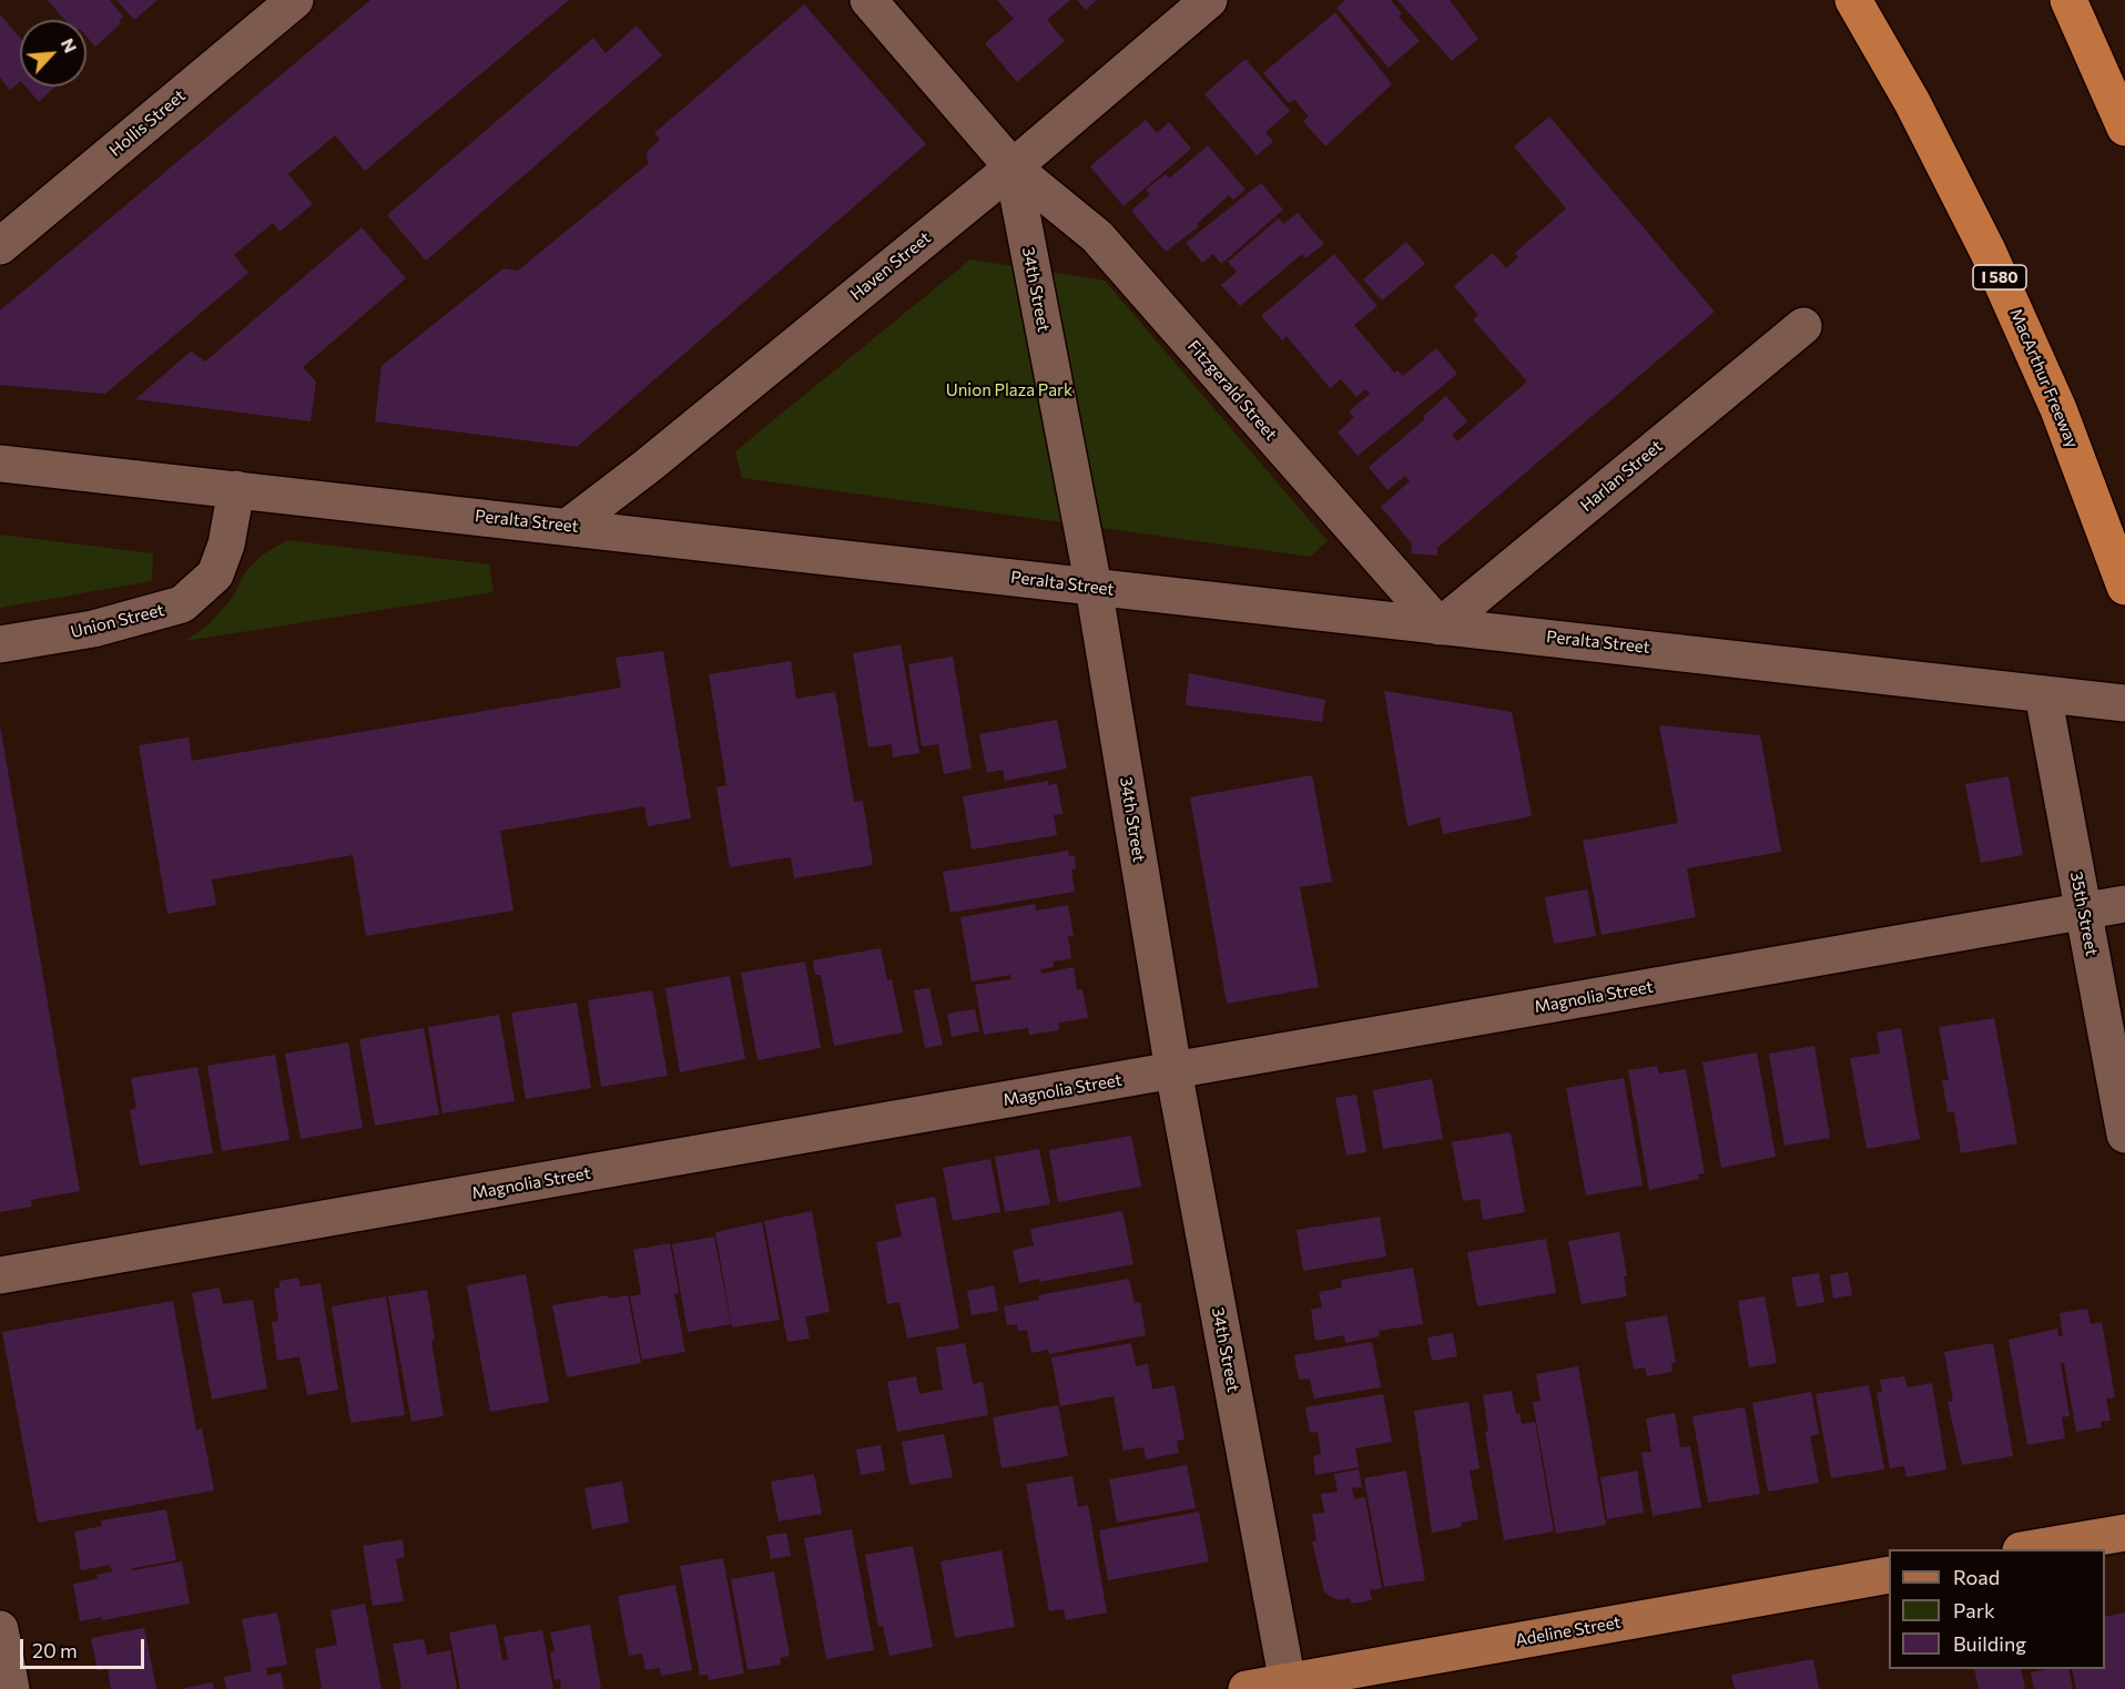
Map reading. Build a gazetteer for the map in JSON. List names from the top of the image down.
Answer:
{
  "streets": {
    "highway": ["I 580", "MacArthur Freeway"],
    "main road": ["Adeline Street"],
    "street": [
      "Hollis Street",
      "Haven Street",
      "34th Street",
      "Fitzgerald Street",
      "Harlan Street",
      "Peralta Street",
      "Union Street",
      "35th Street",
      "Magnolia Street"
    ]
  },
  "crossings": [
    ["Haven Street", "34th Street"],
    ["Haven Street", "Fitzgerald Street"],
    ["Haven Street", "Peralta Street"],
    ["34th Street", "Fitzgerald Street"],
    ["34th Street", "Peralta Street"],
    ["34th Street", "Magnolia Street"],
    ["34th Street", "Adeline Street"],
    ["Fitzgerald Street", "Harlan Street"],
    ["Fitzgerald Street", "Peralta Street"],
    ["Harlan Street", "Peralta Street"],
    ["Peralta Street", "Union Street"],
    ["Peralta Street", "35th Street"],
    ["35th Street", "Magnolia Street"]
  ],
  "parks": ["Union Plaza Park"],
  "legend": ["Road", "Park", "Building"],
  "scale_bar": "20 m",
  "north": "top right"
}
